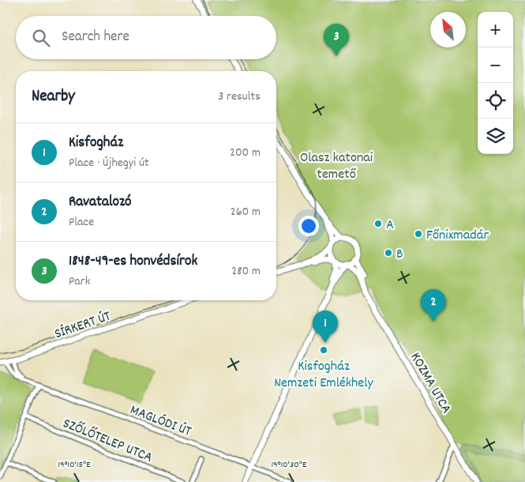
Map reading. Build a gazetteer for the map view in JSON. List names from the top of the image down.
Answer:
{
  "streets": {
    "street": [
      "SÍRKERT ÚT",
      "KOZMA UTCA",
      "MAGLÓDI ÚT",
      "SZŐLŐTELEP UTCA"
    ]
  },
  "crossings": [
    ["SÍRKERT ÚT", "MAGLÓDI ÚT"]
  ],
  "parks": ["Olasz katonai temető"],
  "places": [
    "A",
    "Főnixmadár",
    "B",
    "Kisfogház Nemzeti Emlékhely"
  ],
  "north": "top left",
  "page": {
    "map_buttons": ["+", "−"],
    "search": "Search here",
    "pins": ["3", "2", "1"],
    "heading": ["Nearby", "3 results"],
    "list": [
      {
        "mark": "1",
        "name": "Kisfogház",
        "note": "Place · Újhegyi út",
        "value": "200 m"
      },
      {
        "mark": "2",
        "name": "Ravatalozó",
        "note": "Place",
        "value": "260 m"
      },
      {
        "mark": "3",
        "name": "1848-49-es honvédsírok",
        "note": "Park",
        "value": "280 m"
      }
    ]
  },
  "coordinates": ["19°10'15\"E", "19°10'30\"E"]
}
